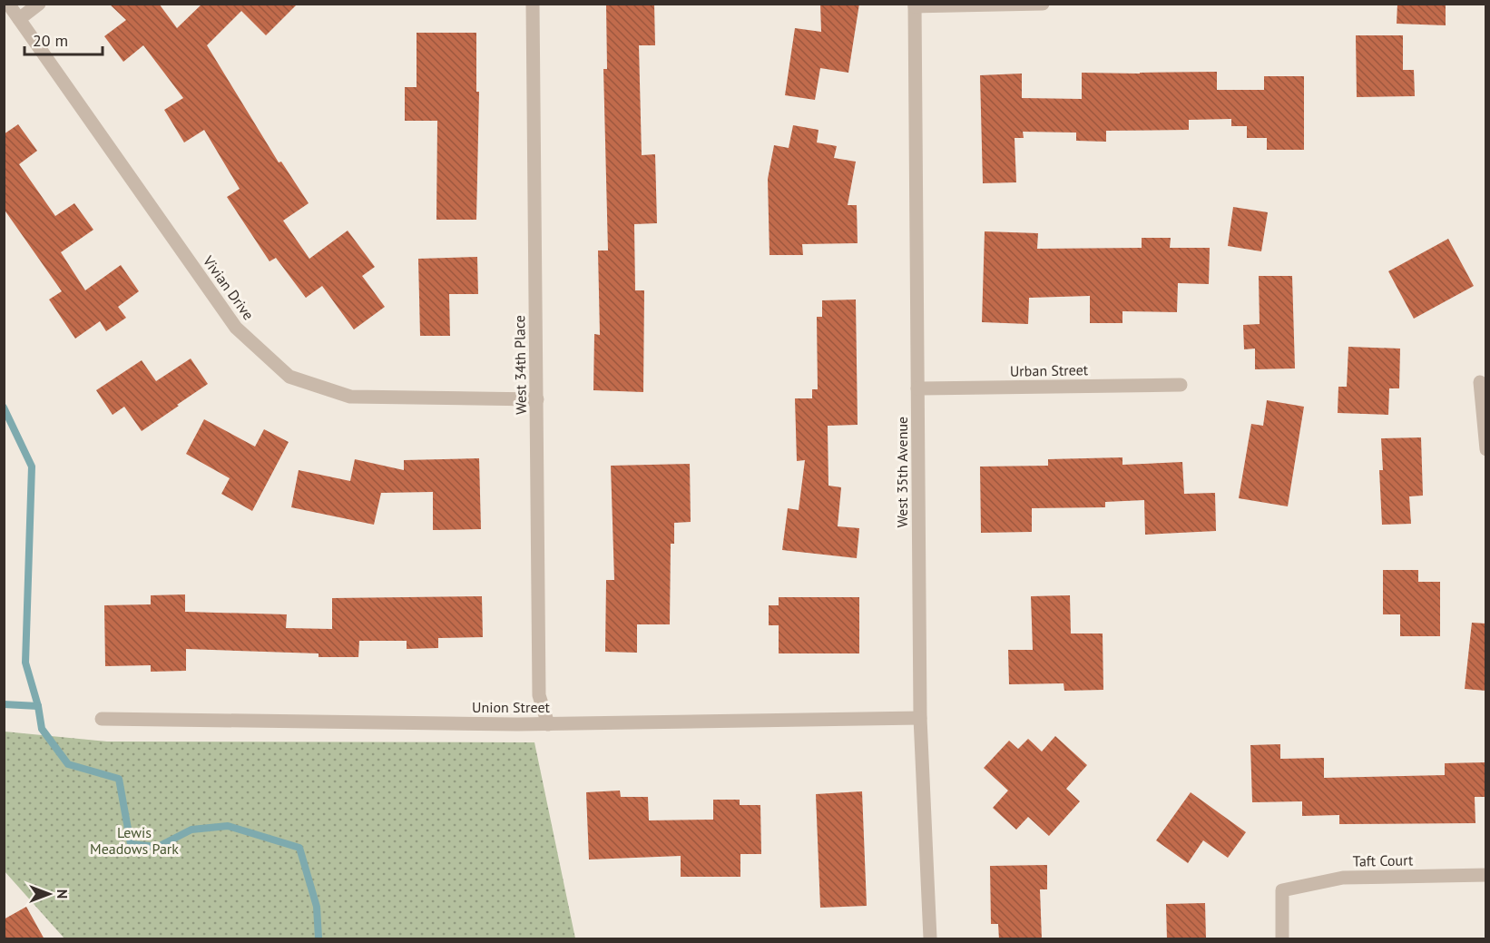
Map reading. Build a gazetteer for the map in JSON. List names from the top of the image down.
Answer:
{
  "streets": {
    "street": [
      "Vivian Drive",
      "West 34th Place",
      "Urban Street",
      "West 35th Avenue",
      "Union Street",
      "Taft Court"
    ]
  },
  "crossings": [
    ["Vivian Drive", "West 34th Place"],
    ["West 34th Place", "Union Street"],
    ["Urban Street", "West 35th Avenue"],
    ["West 35th Avenue", "Union Street"]
  ],
  "parks": ["Lewis Meadows Park"],
  "scale_bar": "20 m",
  "north": "right"
}
